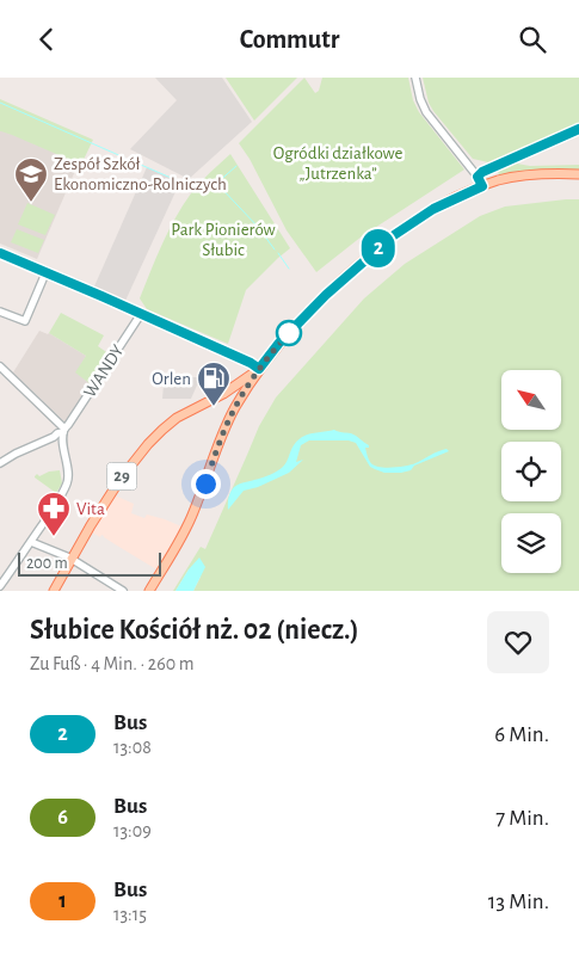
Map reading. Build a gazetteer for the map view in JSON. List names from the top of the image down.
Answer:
{
  "streets": {
    "main road": ["29"],
    "street": ["WANDY"]
  },
  "parks": ["Ogródki działkowe „Jutrzenka”", "Park Pionierów Słubic"],
  "places": {
    "school or university": ["Zespół Szkół Ekonomiczno-Rolniczych"],
    "fuel station": ["Orlen"],
    "pharmacy": ["Vita"]
  },
  "lines": ["bus line 2"],
  "scale_bar": "200 m",
  "north": "top left",
  "page": {
    "header": "Commutr",
    "on_map": "2",
    "scale": "200 m",
    "heading": ["Słubice Kościół nż. 02 (niecz.)", "Zu Fuß · 4 Min. · 260 m"],
    "list": [
      {
        "mark": "2",
        "name": "Bus",
        "note": "13:08",
        "value": "6 Min."
      },
      {
        "mark": "6",
        "name": "Bus",
        "note": "13:09",
        "value": "7 Min."
      },
      {
        "mark": "1",
        "name": "Bus",
        "note": "13:15",
        "value": "13 Min."
      }
    ]
  }
}
